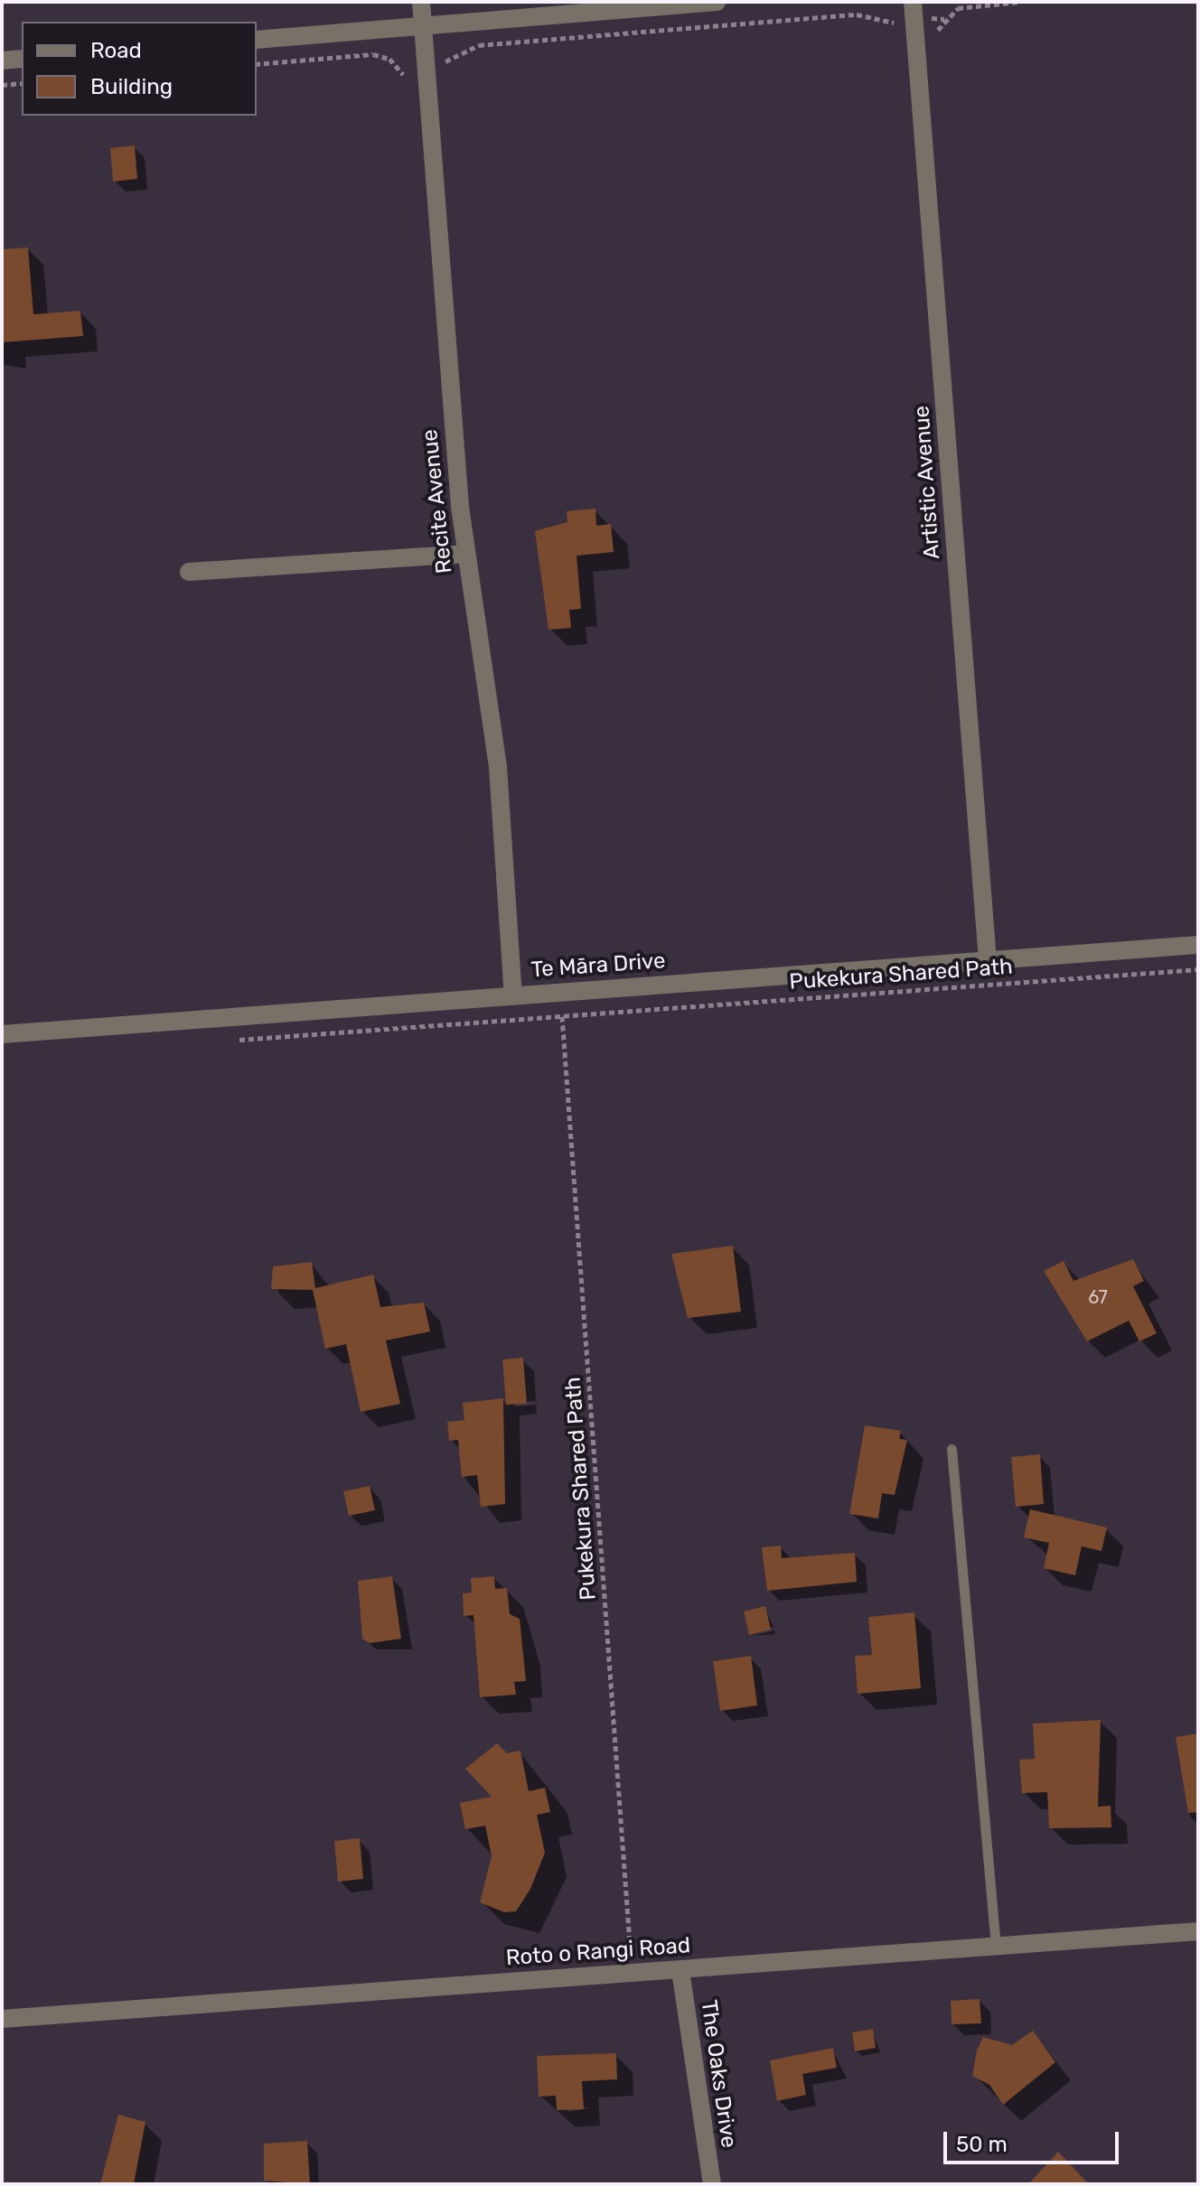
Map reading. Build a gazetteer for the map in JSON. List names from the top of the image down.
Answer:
{
  "streets": {
    "street": [
      "Artistic Avenue",
      "Recite Avenue",
      "Te Māra Drive",
      "Roto o Rangi Road",
      "The Oaks Drive"
    ],
    "path": ["Pukekura Shared Path"]
  },
  "crossings": [
    ["Artistic Avenue", "Te Māra Drive"],
    ["Recite Avenue", "Te Māra Drive"],
    ["Roto o Rangi Road", "The Oaks Drive"]
  ],
  "house_numbers": ["67"],
  "legend": ["Road", "Building"],
  "scale_bar": "50 m"
}
